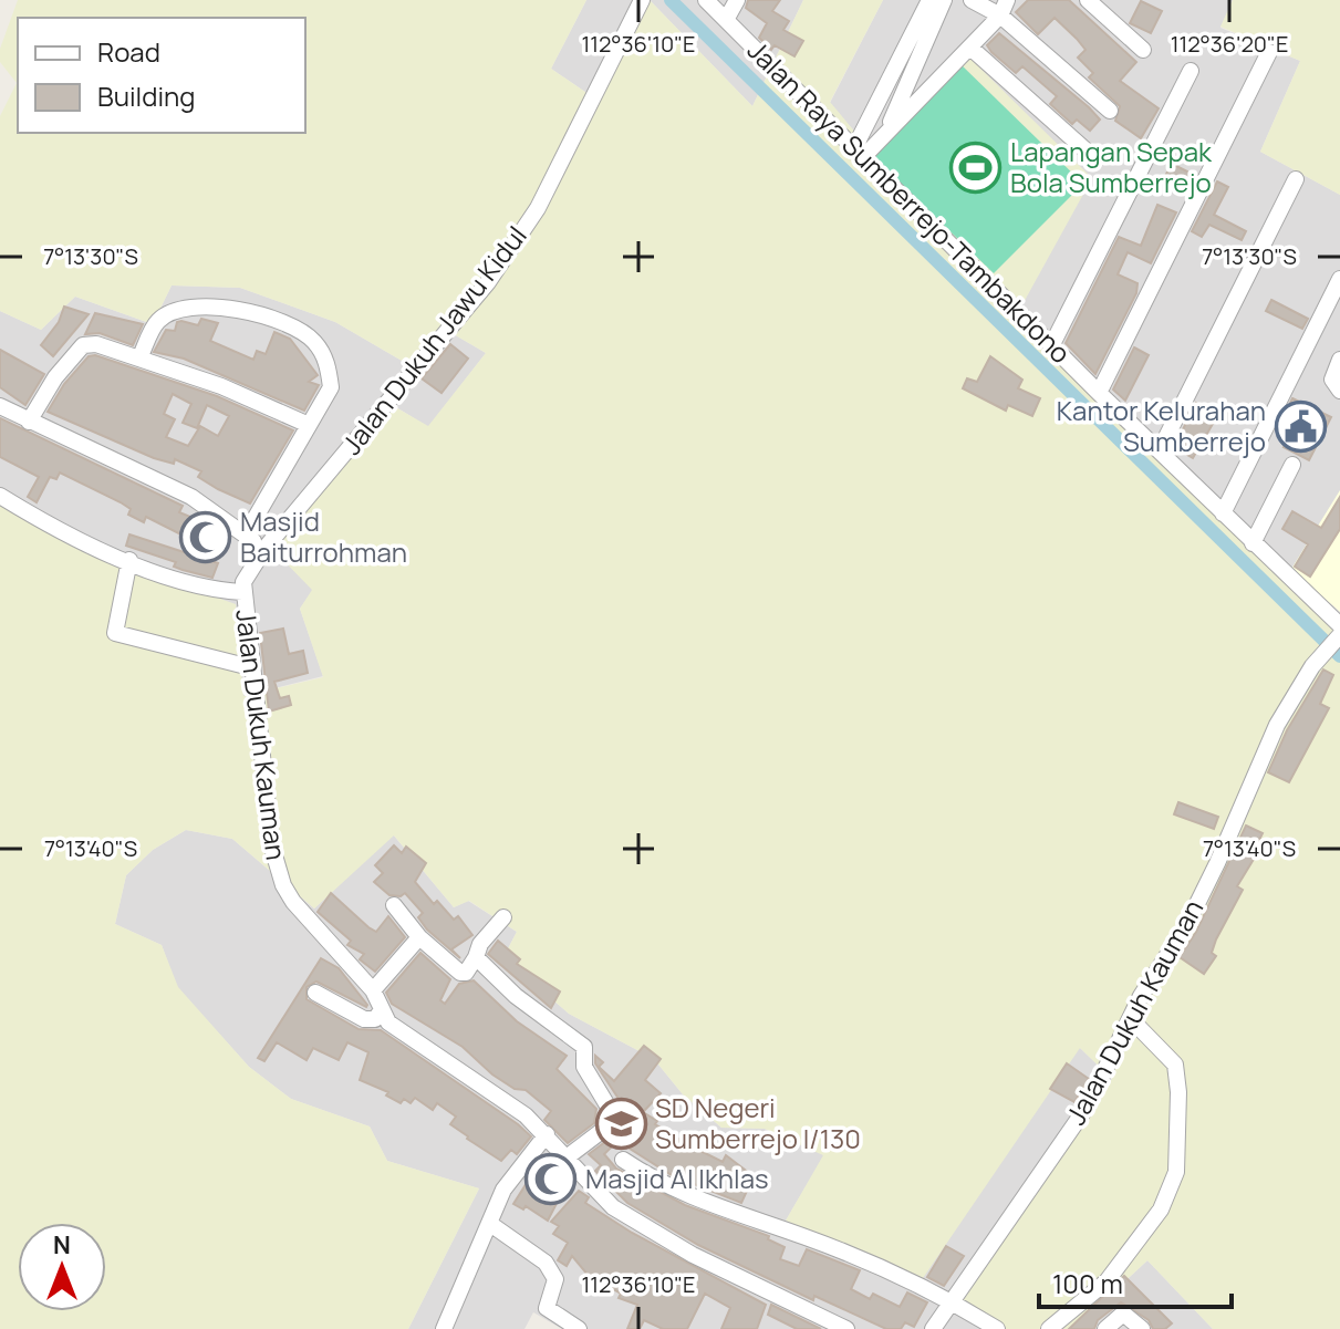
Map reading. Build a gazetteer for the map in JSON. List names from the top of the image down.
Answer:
{
  "streets": {
    "street": ["Jalan Raya Sumberrejo-Tambakdono", "Jalan Dukuh Jawu Kidul", "Jalan Dukuh Kauman"]
  },
  "crossings": [
    ["Jalan Dukuh Jawu Kidul", "Jalan Dukuh Kauman"]
  ],
  "places": {
    "sports": ["Lapangan Sepak Bola Sumberrejo"],
    "public building": ["Kantor Kelurahan Sumberrejo"],
    "mosque": ["Masjid Baiturrohman", "Masjid Al Ikhlas"],
    "school or university": ["SD Negeri Sumberrejo I/130"]
  },
  "legend": ["Road", "Building"],
  "scale_bar": "100 m",
  "north": "top",
  "coordinates": [
    "112°36'10\"E",
    "112°36'20\"E",
    "7°13'30\"S",
    "7°13'40\"S"
  ]
}
